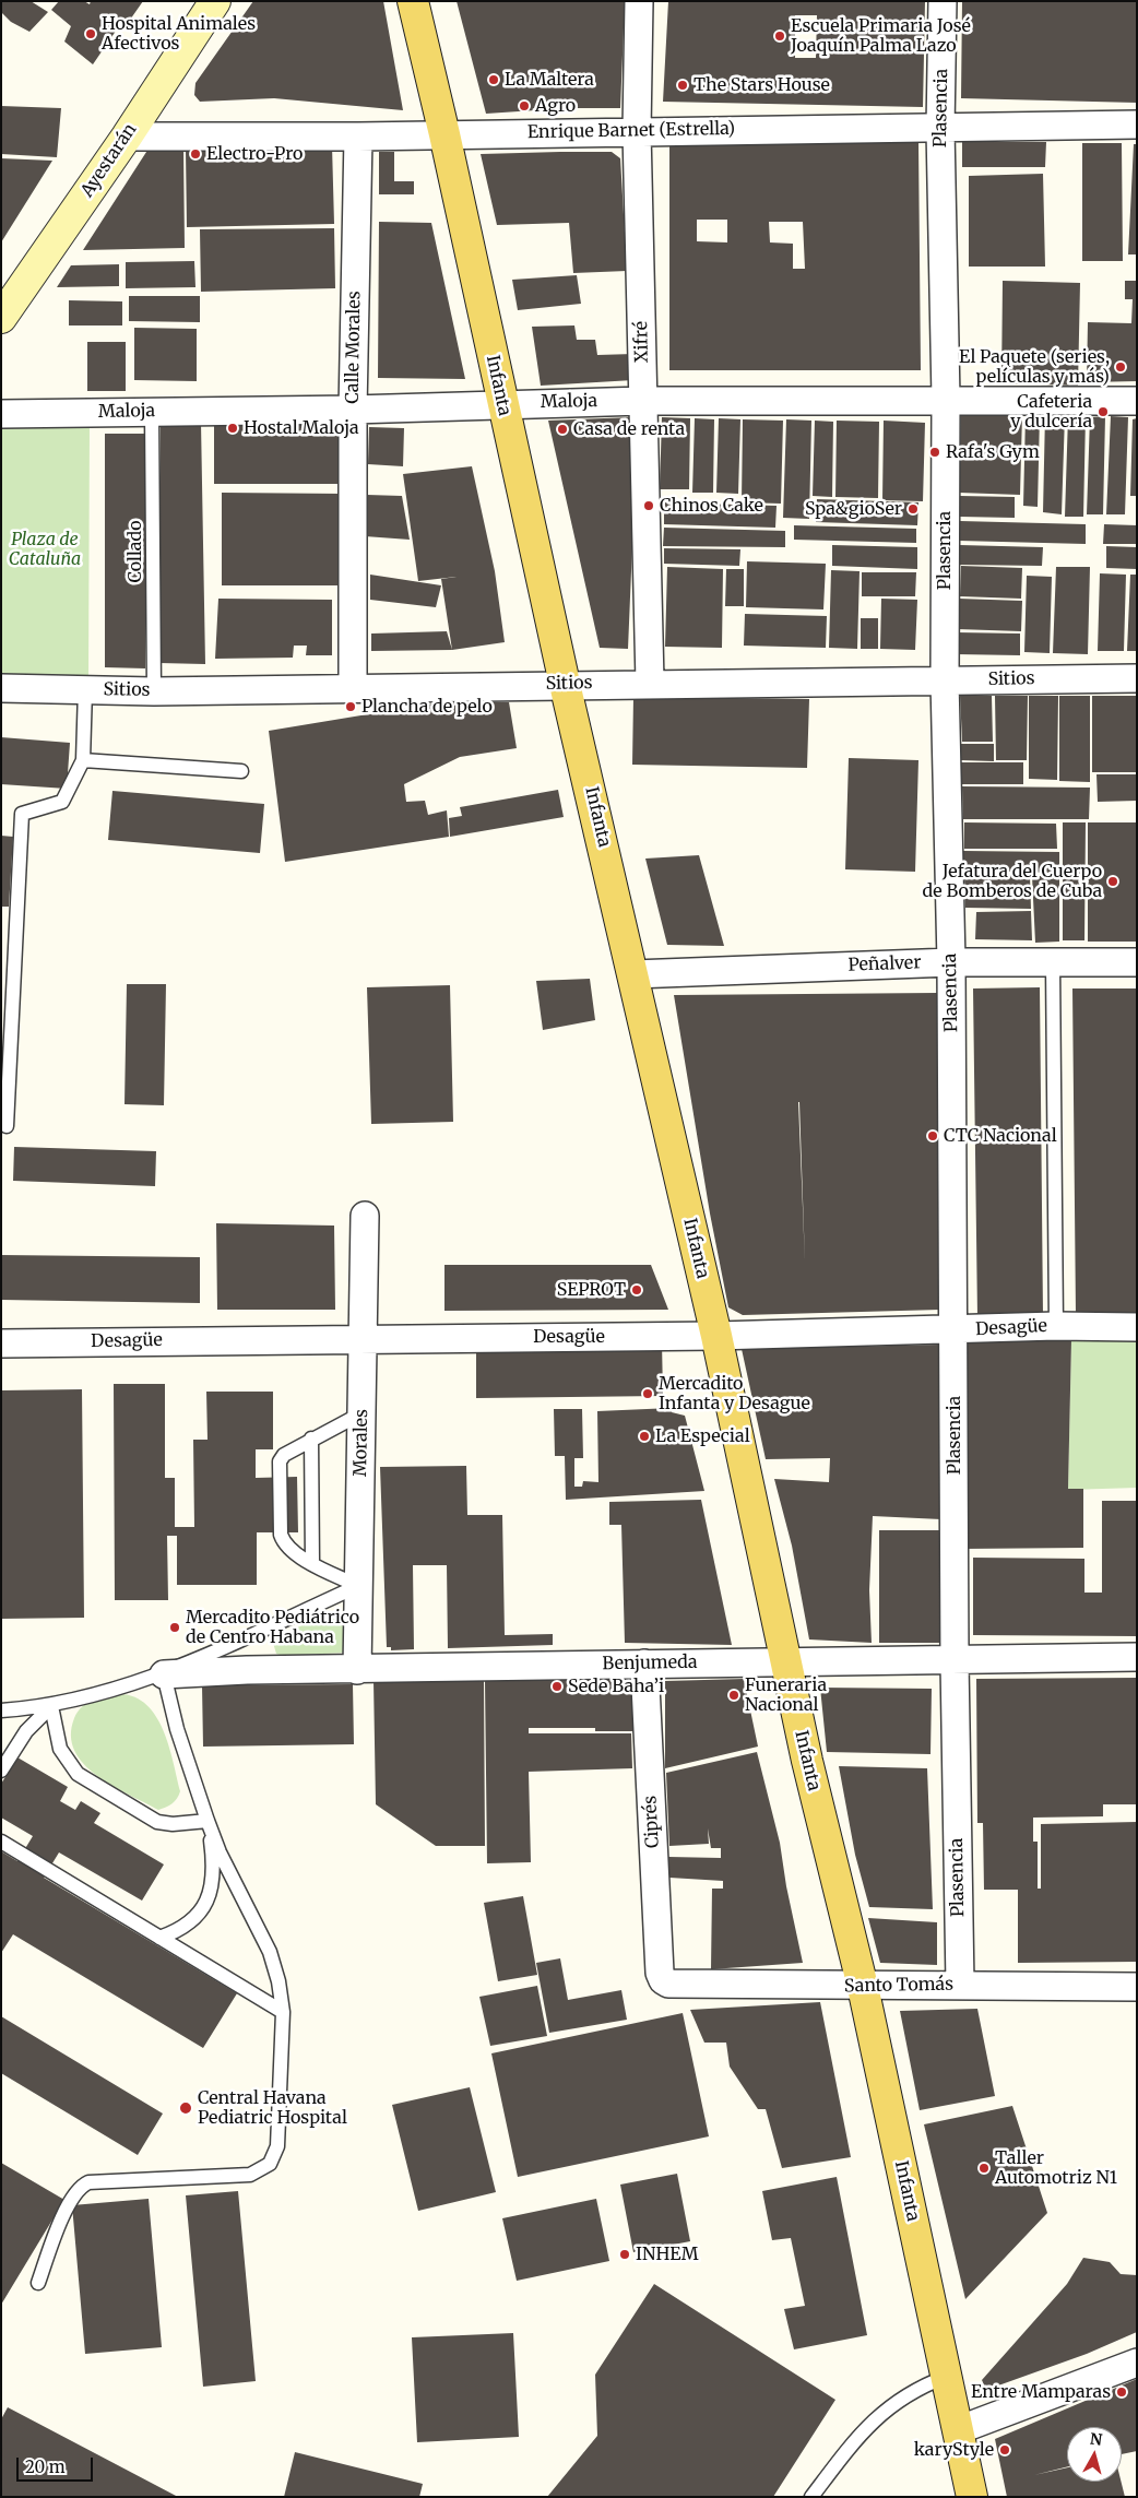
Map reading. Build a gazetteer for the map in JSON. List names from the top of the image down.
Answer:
{
  "streets": {
    "main road": ["Ayestarán", "Infanta"],
    "street": [
      "Plasencia",
      "Enrique Barnet (Estrella)",
      "Xifré",
      "Calle Morales",
      "Maloja",
      "Sitios",
      "Peñalver",
      "Desagüe",
      "Morales",
      "Benjumeda",
      "Ciprés",
      "Santo Tomás"
    ],
    "lane": ["Collado"]
  },
  "crossings": [
    ["Plasencia", "Enrique Barnet (Estrella)"],
    ["Plasencia", "Maloja"],
    ["Plasencia", "Sitios"],
    ["Plasencia", "Peñalver"],
    ["Plasencia", "Desagüe"],
    ["Plasencia", "Benjumeda"],
    ["Plasencia", "Santo Tomás"],
    ["Enrique Barnet (Estrella)", "Ayestarán"],
    ["Enrique Barnet (Estrella)", "Xifré"],
    ["Enrique Barnet (Estrella)", "Calle Morales"],
    ["Enrique Barnet (Estrella)", "Infanta"],
    ["Xifré", "Maloja"],
    ["Xifré", "Sitios"],
    ["Calle Morales", "Maloja"],
    ["Calle Morales", "Sitios"],
    ["Infanta", "Maloja"],
    ["Infanta", "Sitios"],
    ["Infanta", "Peñalver"],
    ["Infanta", "Desagüe"],
    ["Infanta", "Benjumeda"],
    ["Infanta", "Santo Tomás"],
    ["Maloja", "Collado"],
    ["Collado", "Sitios"],
    ["Desagüe", "Morales"],
    ["Morales", "Benjumeda"],
    ["Benjumeda", "Ciprés"],
    ["Ciprés", "Santo Tomás"]
  ],
  "parks": ["Plaza de Cataluña"],
  "places": [
    "Hospital Animales Afectivos",
    "Escuela Primaria José Joaquín Palma Lazo",
    "La Maltera",
    "The Stars House",
    "Agro",
    "Electro-Pro",
    "El Paquete (series, películas y más)",
    "Cafeteria y dulcería",
    "Hostal Maloja",
    "Casa de renta",
    "Rafa's Gym",
    "Chinos Cake",
    "Spa&gioSer",
    "Plancha de pelo",
    "Jefatura del Cuerpo de Bomberos de Cuba",
    "CTC Nacional",
    "SEPROT",
    "Mercadito Infanta y Desague",
    "La Especial",
    "Mercadito Pediátrico de Centro Habana",
    "Sede Baha’i",
    "Funeraria Nacional",
    "Central Havana Pediatric Hospital",
    "Taller Automotriz N1",
    "INHEM",
    "Entre Mamparas",
    "karyStyle"
  ],
  "scale_bar": "20 m",
  "north": "top"
}
